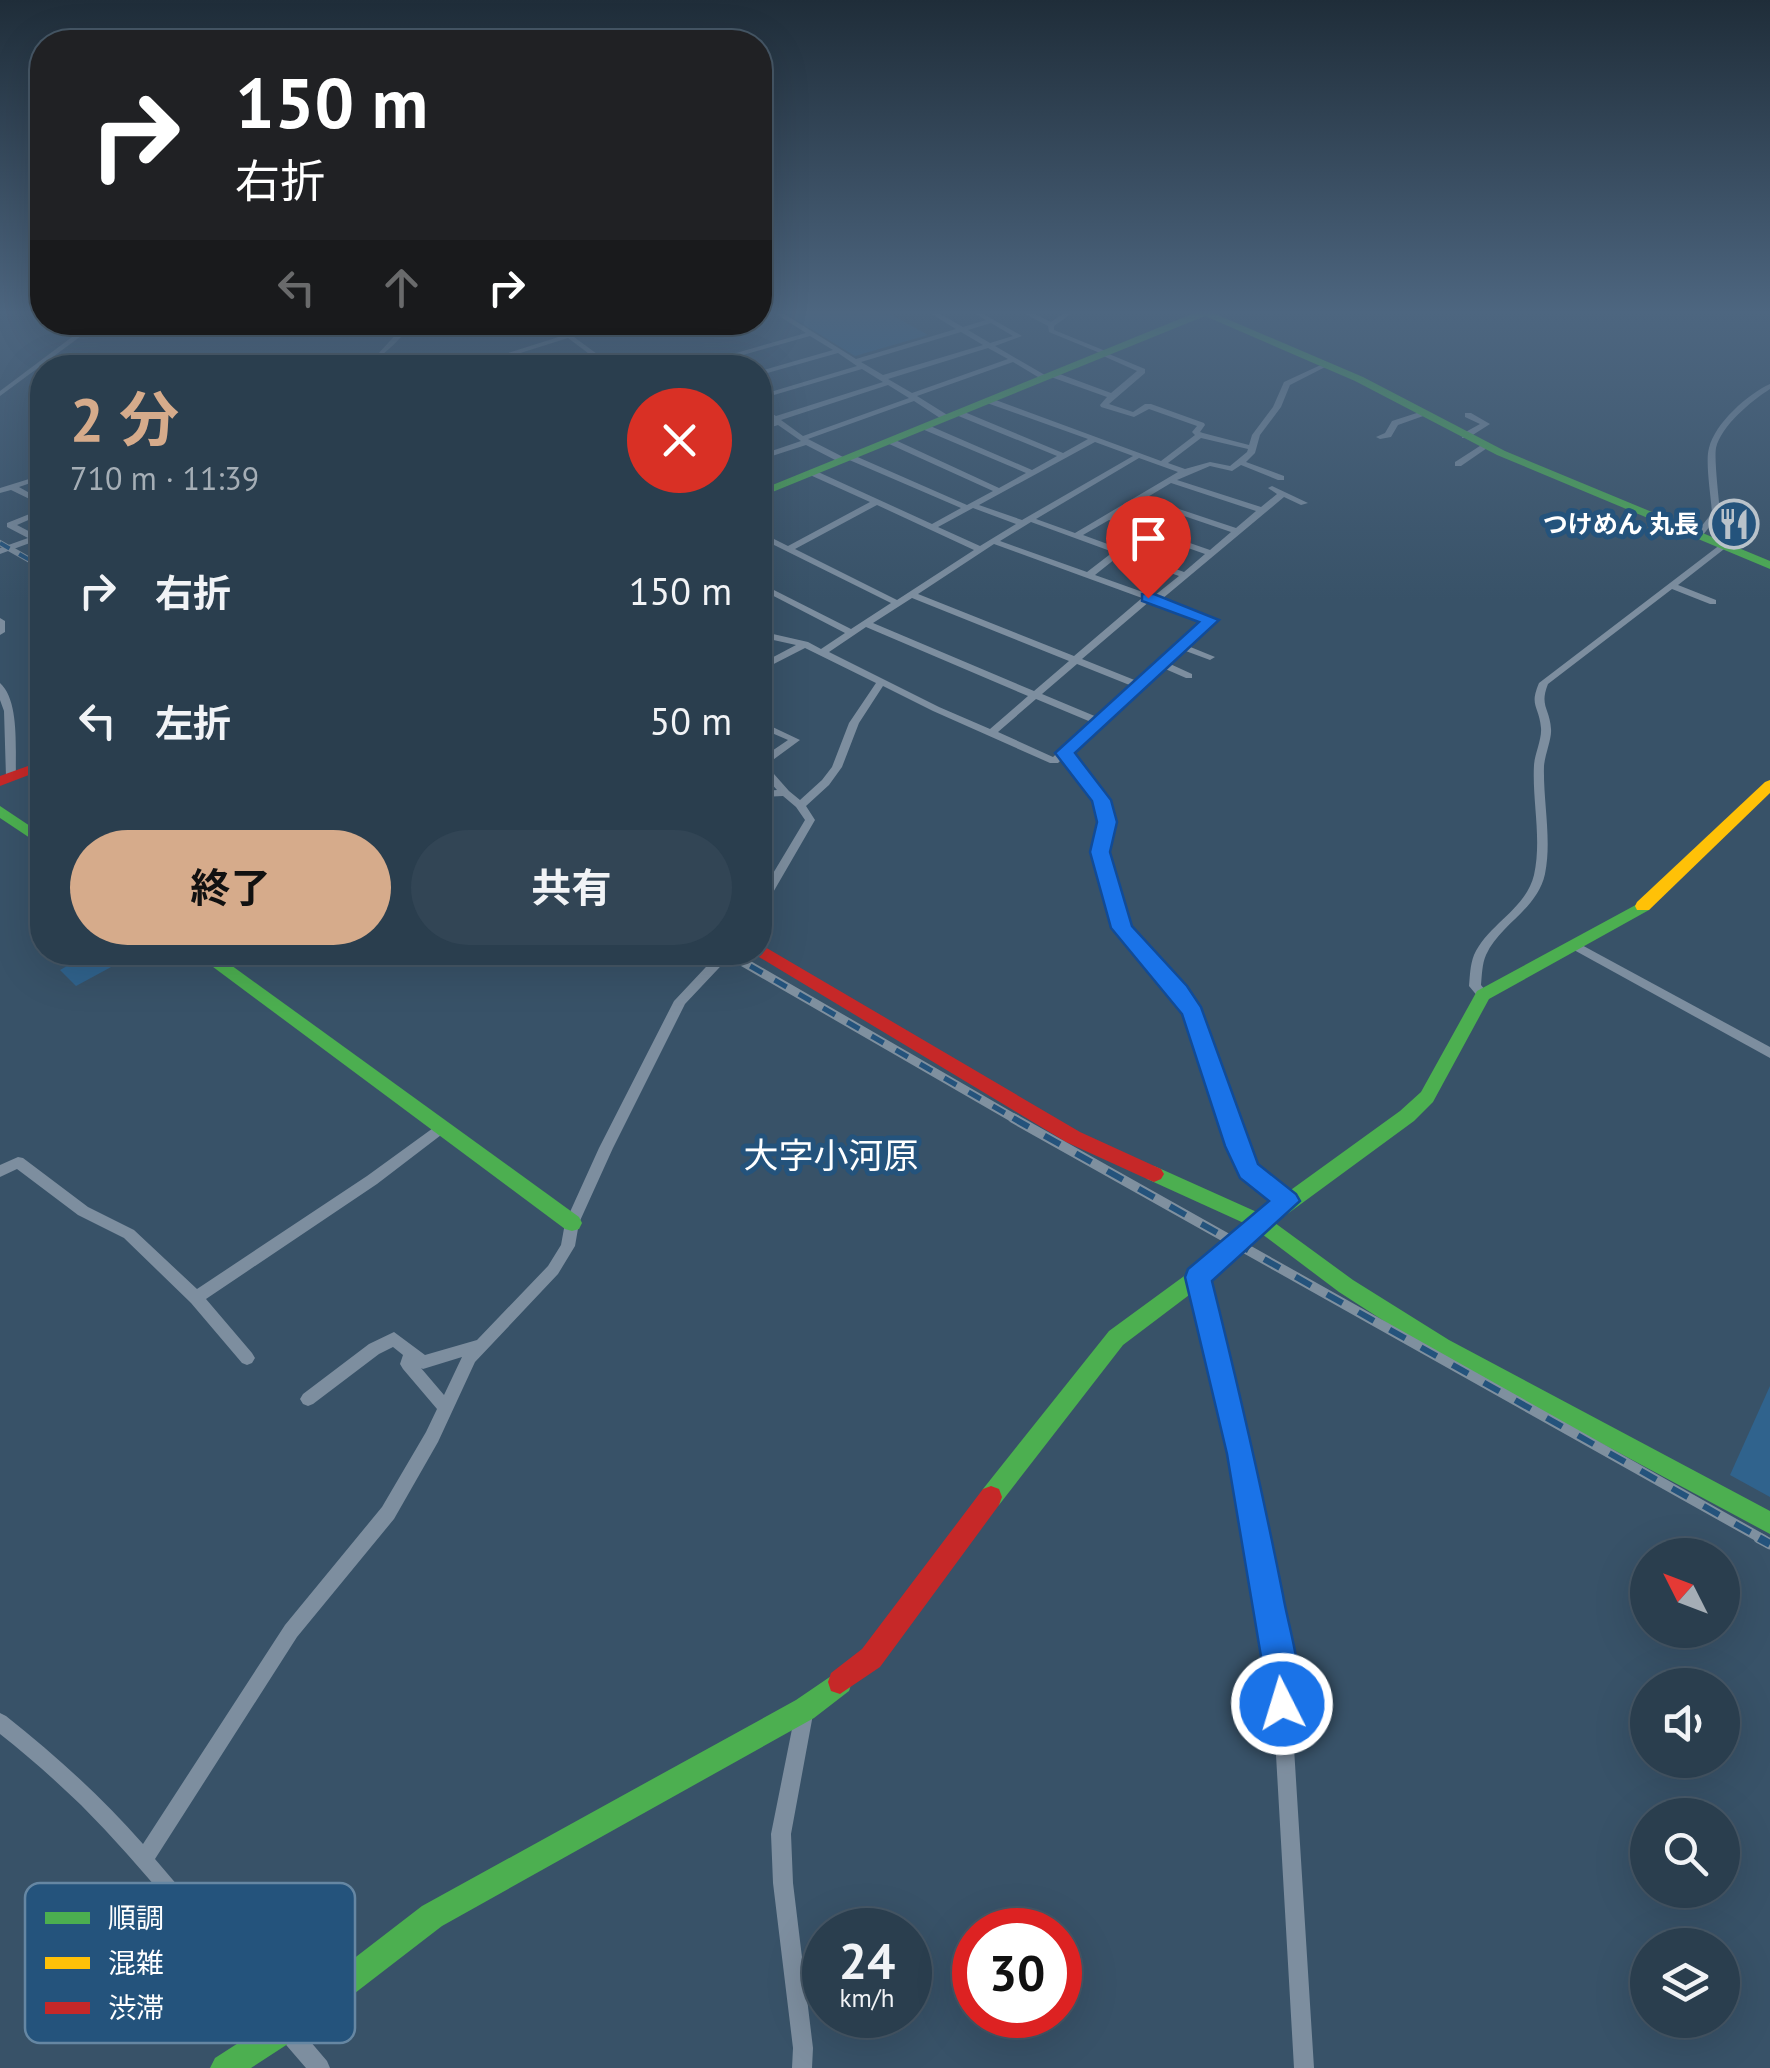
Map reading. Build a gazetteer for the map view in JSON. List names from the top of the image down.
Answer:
{
  "districts": ["大字小河原"],
  "places": {
    "restaurant": ["つけめん 丸長"]
  },
  "legend": ["順調", "混雑", "渋滞"],
  "north": "top left",
  "page": {
    "turn": ["150 m", "右折"],
    "heading": ["2 分", "710 m · 11:39"],
    "list": [
      {
        "name": "右折",
        "value": "150 m"
      },
      {
        "name": "左折",
        "value": "50 m"
      }
    ],
    "buttons": ["終了", "共有"],
    "speed": "24 km/h",
    "limit": "30"
  }
}
